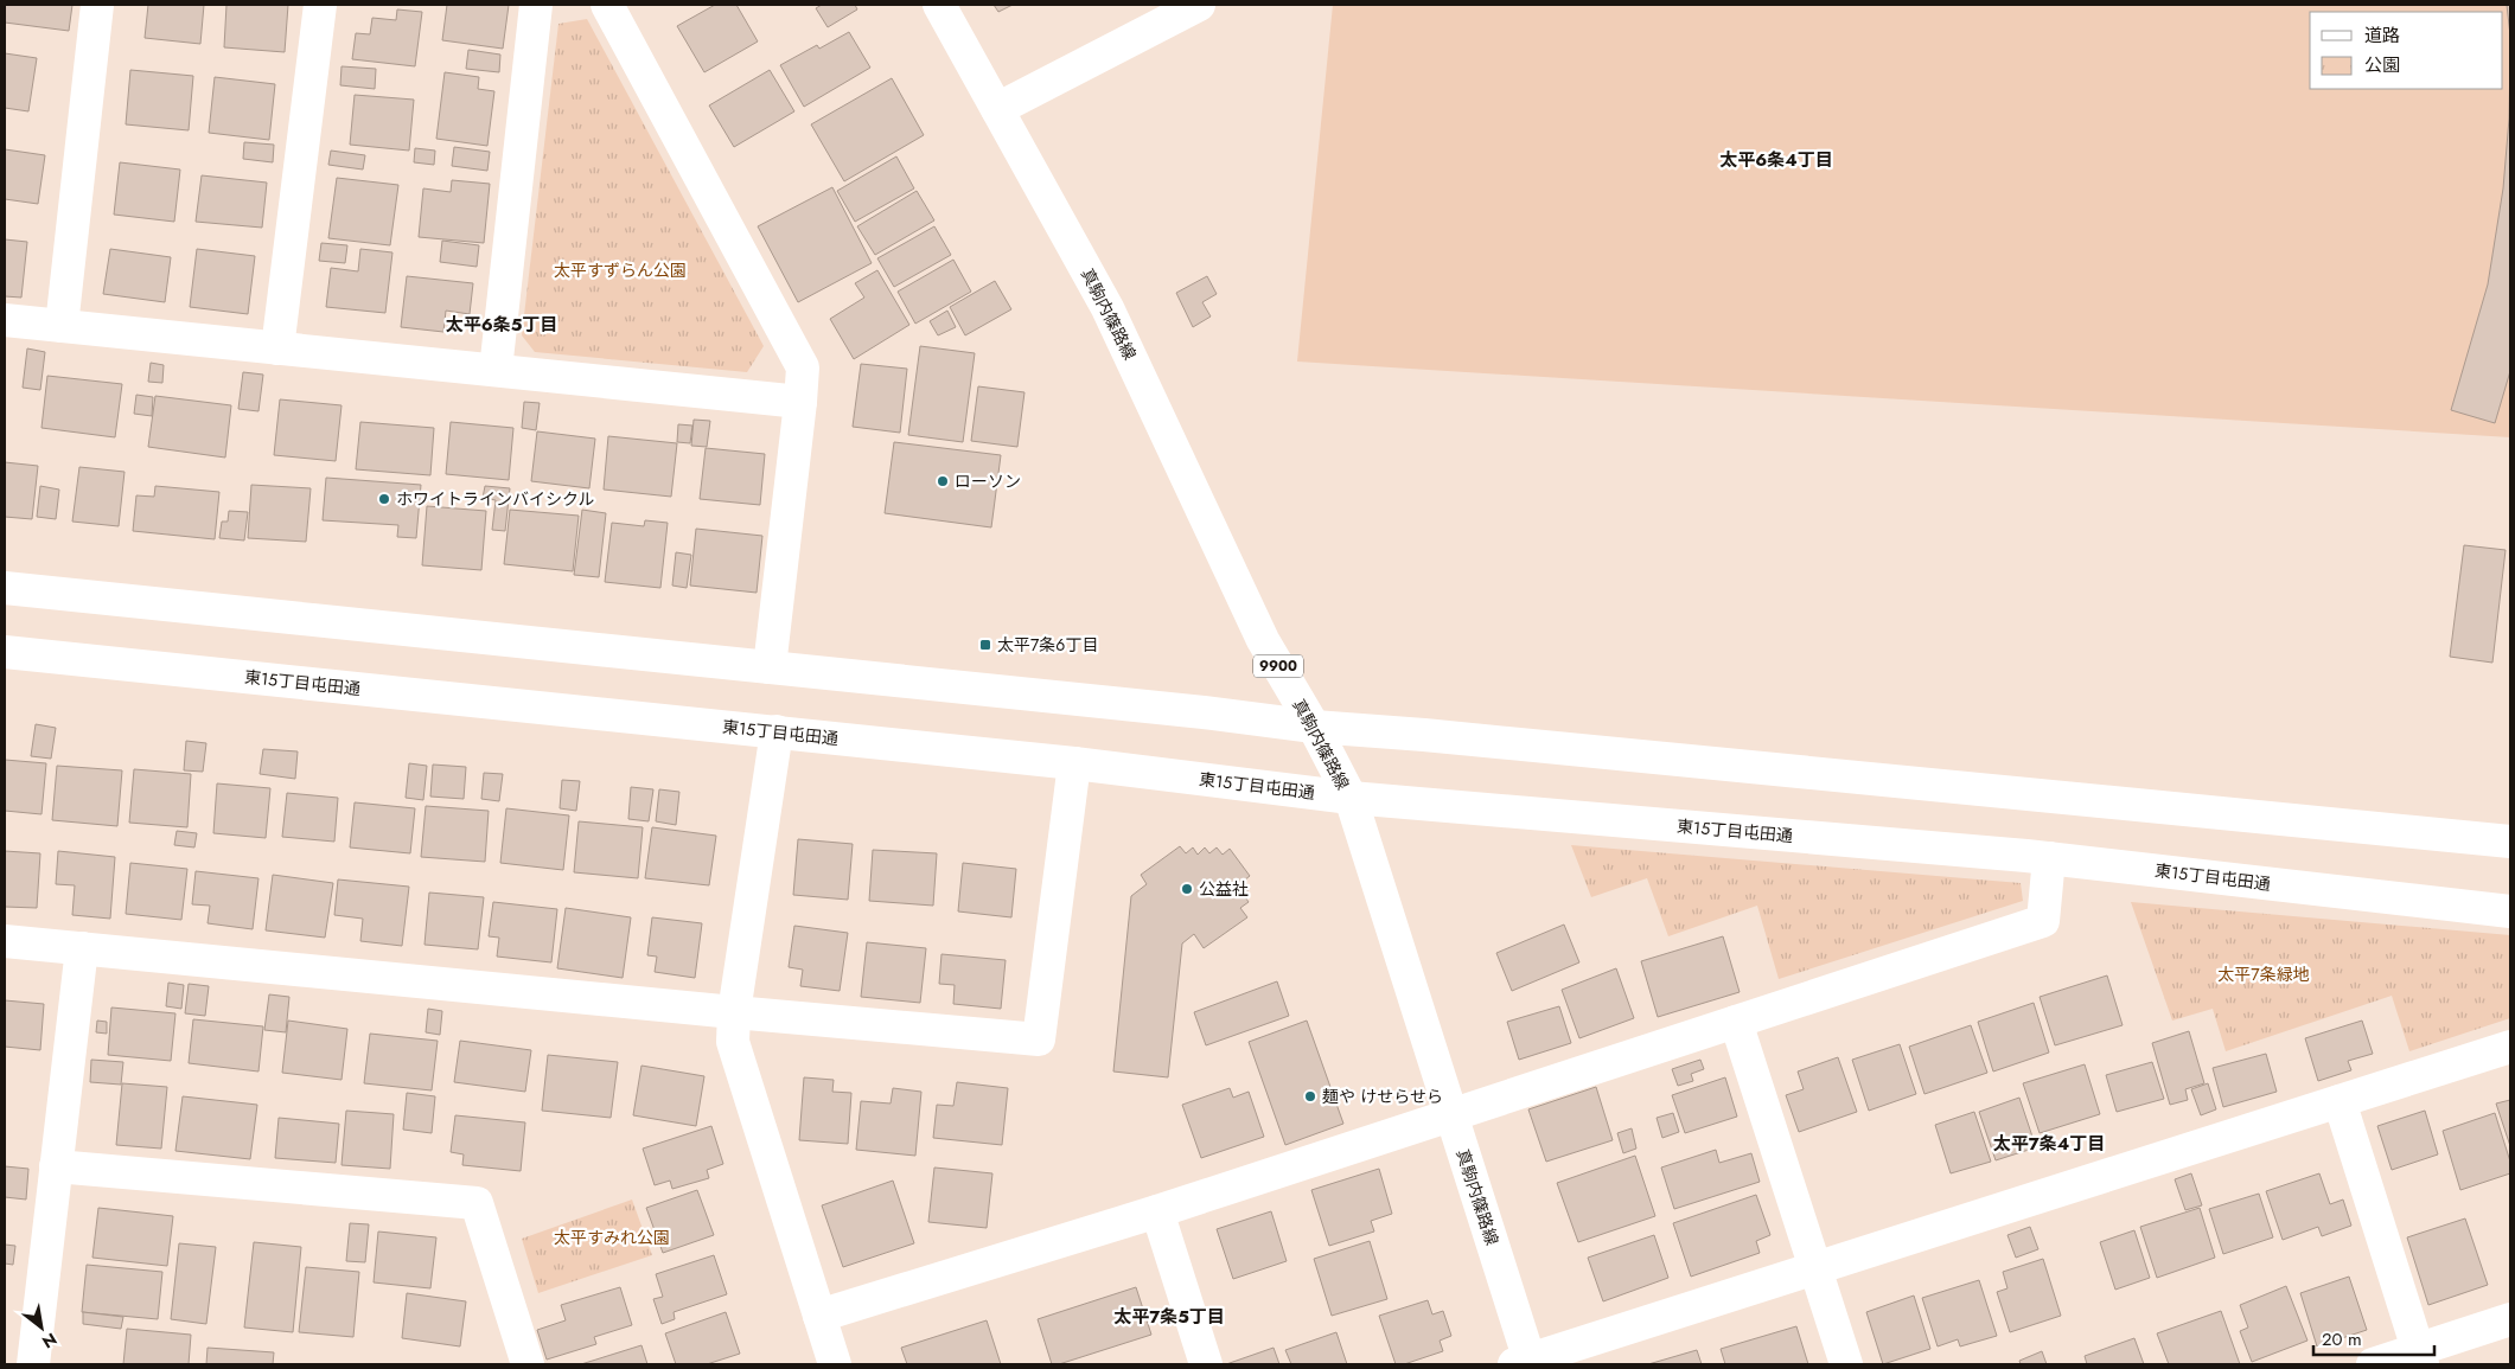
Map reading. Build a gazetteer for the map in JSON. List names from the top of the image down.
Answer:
{
  "streets": {
    "street": ["真駒内篠路線", "9900", "東15丁目屯田通"]
  },
  "crossings": [
    ["真駒内篠路線", "東15丁目屯田通"]
  ],
  "districts": [
    "太平6条4丁目",
    "太平6条5丁目",
    "太平7条4丁目",
    "太平7条5丁目"
  ],
  "parks": ["太平すずらん公園", "太平7条緑地", "太平すみれ公園"],
  "places": {
    "other": [
      "ローソン",
      "ホワイトラインバイシクル",
      "公益社",
      "麺や けせらせら"
    ],
    "transit": ["太平7条6丁目"]
  },
  "legend": ["道路", "公園"],
  "scale_bar": "20 m",
  "north": "bottom right"
}
